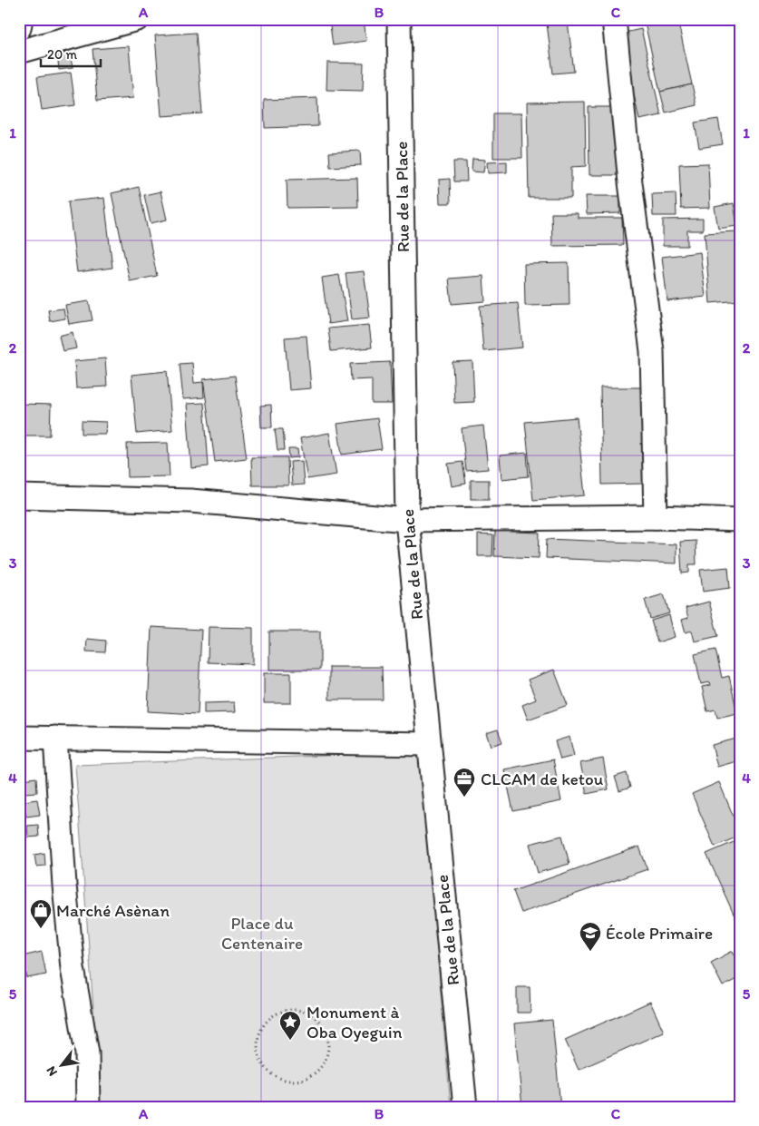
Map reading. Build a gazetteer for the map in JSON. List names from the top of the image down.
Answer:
{
  "streets": {
    "street": ["Rue de la Place"]
  },
  "parks": ["Place du Centenaire"],
  "places": {
    "office": ["CLCAM de ketou"],
    "shop": ["Marché Asènan"],
    "school or university": ["École Primaire"],
    "place": ["Monument à Oba Oyeguin"]
  },
  "scale_bar": "20 m",
  "north": "bottom left",
  "grid": {
    "columns": ["A", "B", "C"],
    "rows": [
      "1",
      "2",
      "3",
      "4",
      "5"
    ]
  }
}
